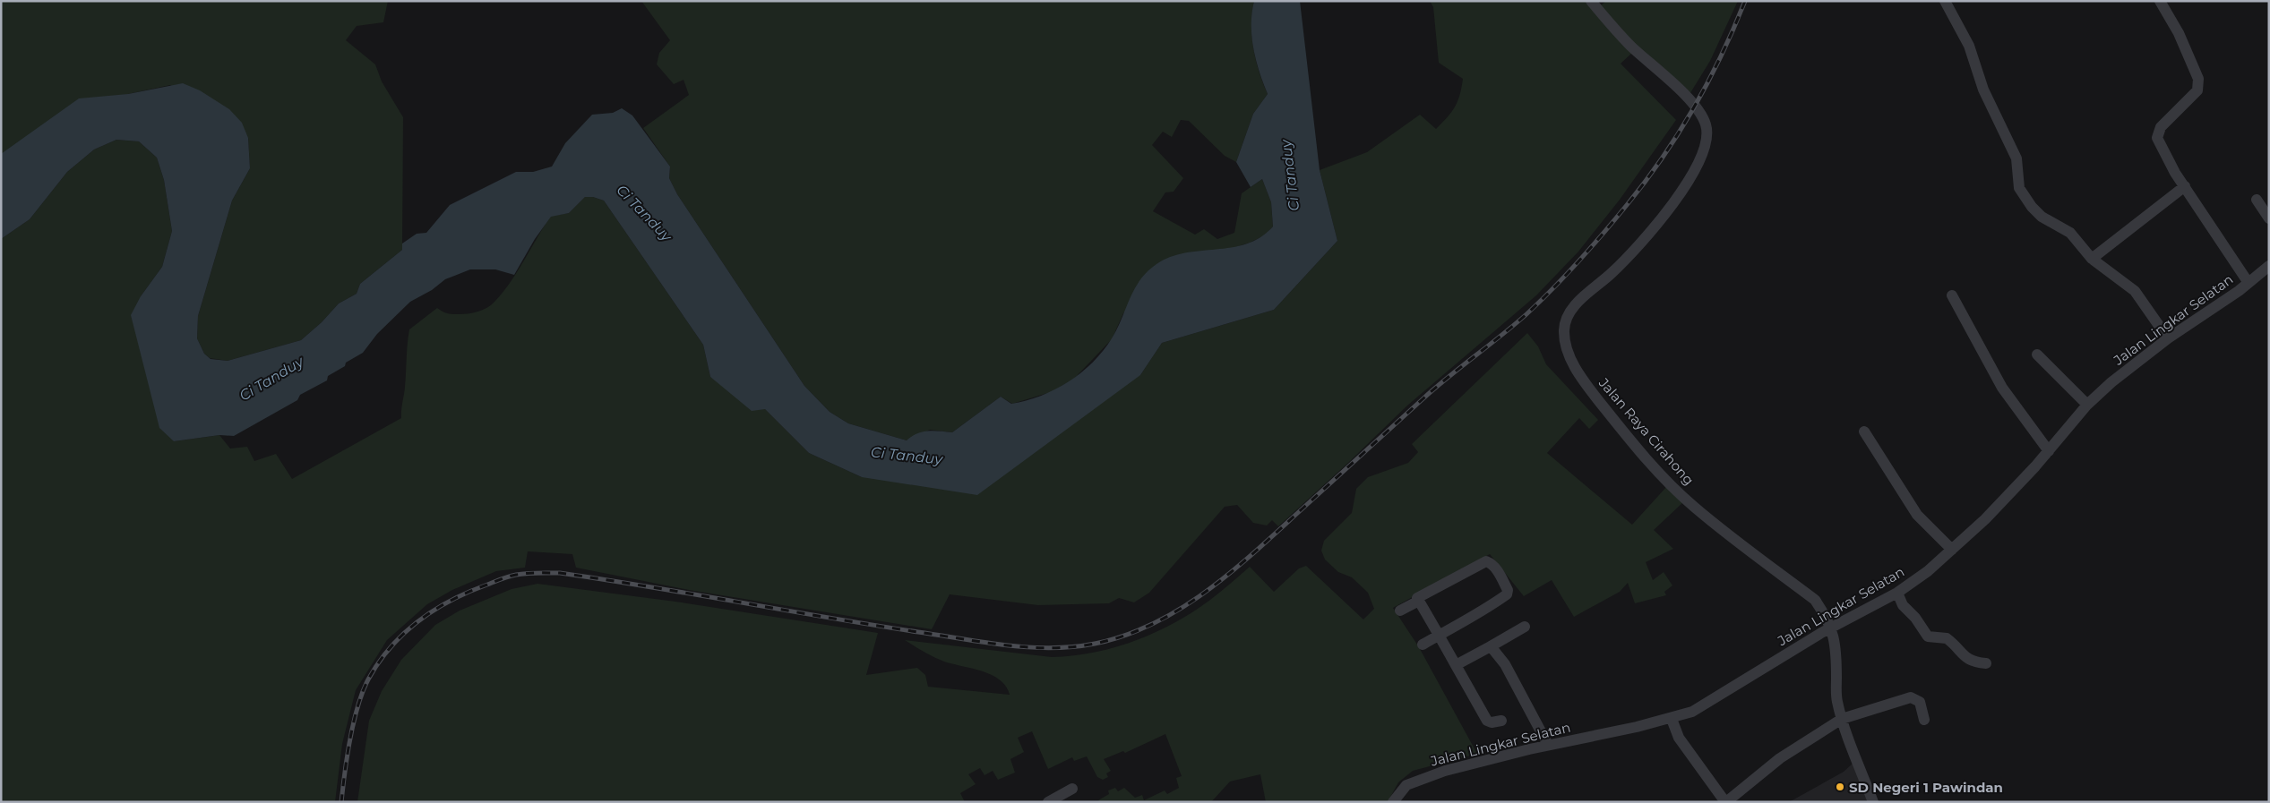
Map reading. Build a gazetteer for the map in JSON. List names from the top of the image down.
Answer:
{
  "streets": {
    "street": ["Jalan Lingkar Selatan", "Jalan Raya Cirahong"]
  },
  "crossings": [
    ["Jalan Lingkar Selatan", "Jalan Raya Cirahong"]
  ],
  "water": ["Ci Tanduy"],
  "places": ["SD Negeri 1 Pawindan"]
}
